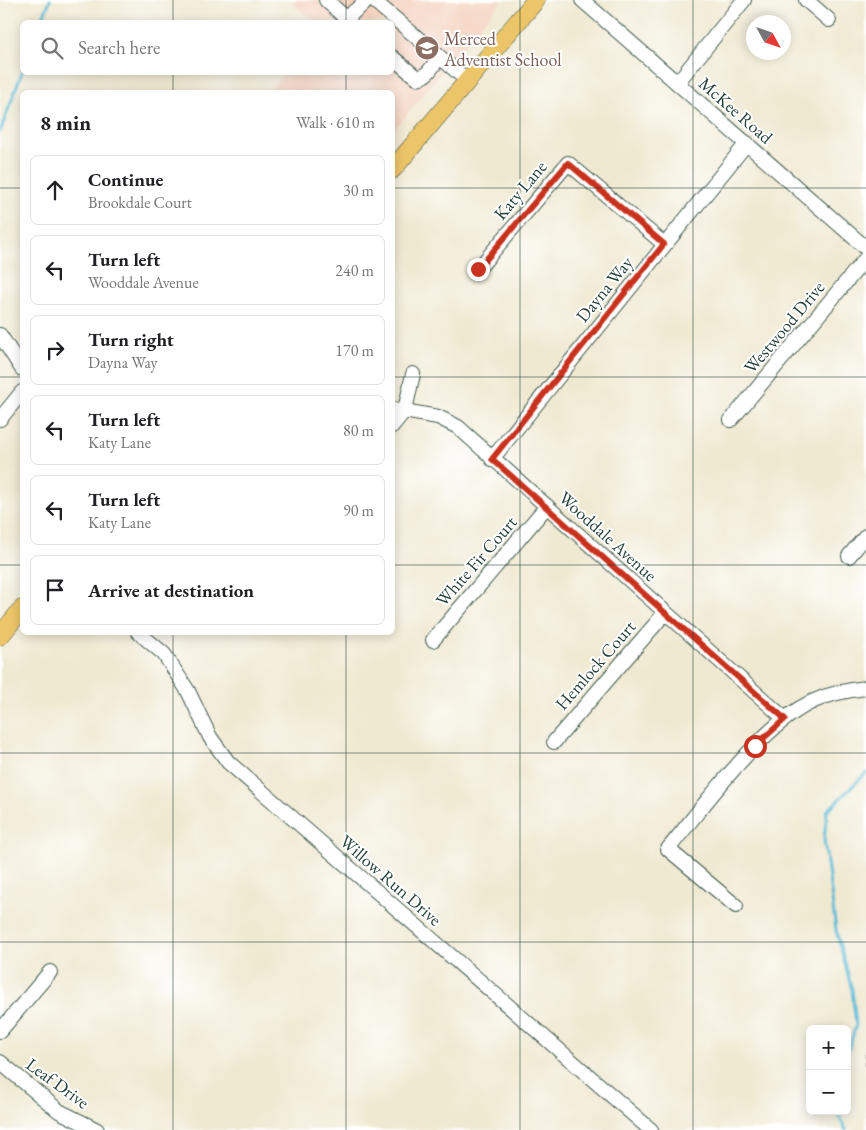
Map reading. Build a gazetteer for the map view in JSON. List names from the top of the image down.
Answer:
{
  "streets": {
    "street": [
      "McKee Road",
      "Katy Lane",
      "Dayna Way",
      "Westwood Drive",
      "Wooddale Avenue",
      "White Fir Court",
      "Hemlock Court",
      "Willow Run Drive",
      "Leaf Drive"
    ]
  },
  "crossings": [
    ["McKee Road", "Dayna Way"],
    ["Katy Lane", "Dayna Way"],
    ["Dayna Way", "Wooddale Avenue"],
    ["Wooddale Avenue", "White Fir Court"],
    ["Wooddale Avenue", "Hemlock Court"]
  ],
  "places": {
    "school or university": ["Merced Adventist School"]
  },
  "north": "bottom right",
  "page": {
    "search": "Search here",
    "heading": ["8 min", "Walk · 610 m"],
    "list": [
      ["Continue", "Brookdale Court", "30 m"],
      ["Turn left", "Wooddale Avenue", "240 m"],
      ["Turn right", "Dayna Way", "170 m"],
      ["Turn left", "Katy Lane", "80 m"],
      ["Turn left", "Katy Lane", "90 m"],
      "Arrive at destination"
    ],
    "map_buttons": ["+", "−"]
  }
}
